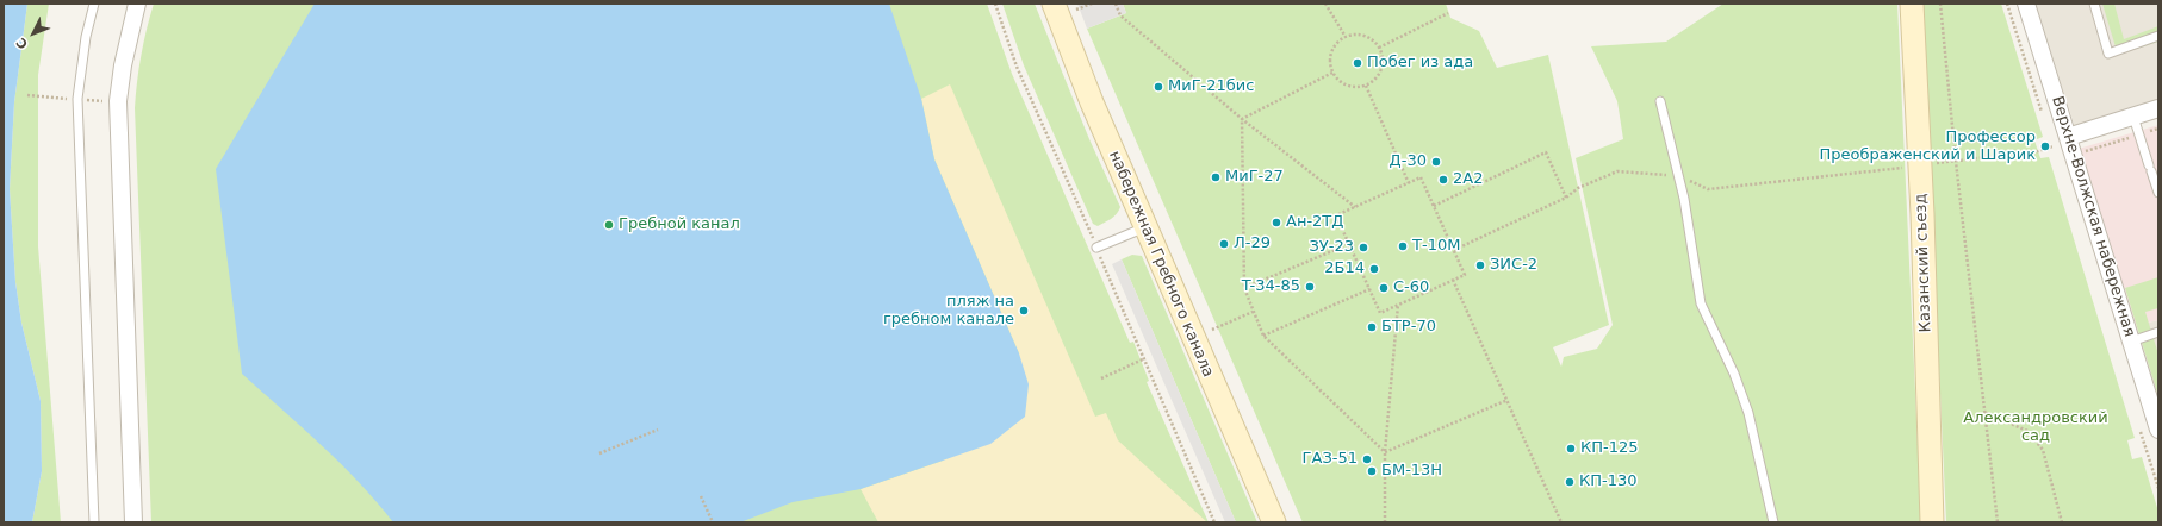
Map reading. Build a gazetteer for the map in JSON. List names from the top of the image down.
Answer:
{
  "streets": {
    "street": ["Верхне-Волжская набережная", "Казанский съезд", "набережная Гребного канала"]
  },
  "parks": ["Александровский сад"],
  "places": [
    "Побег из ада",
    "МиГ-21бис",
    "Профессор Преображенский и Шарик",
    "Д-30",
    "МиГ-27",
    "2А2",
    "Ан-2ТД",
    "Гребной канал",
    "Л-29",
    "Т-10М",
    "ЗУ-23",
    "ЗИС-2",
    "2Б14",
    "T-34-85",
    "С-60",
    "пляж на гребном канале",
    "БТР-70",
    "КП-125",
    "ГАЗ-51",
    "БМ-13Н",
    "КП-130"
  ],
  "north": "bottom left"
}
